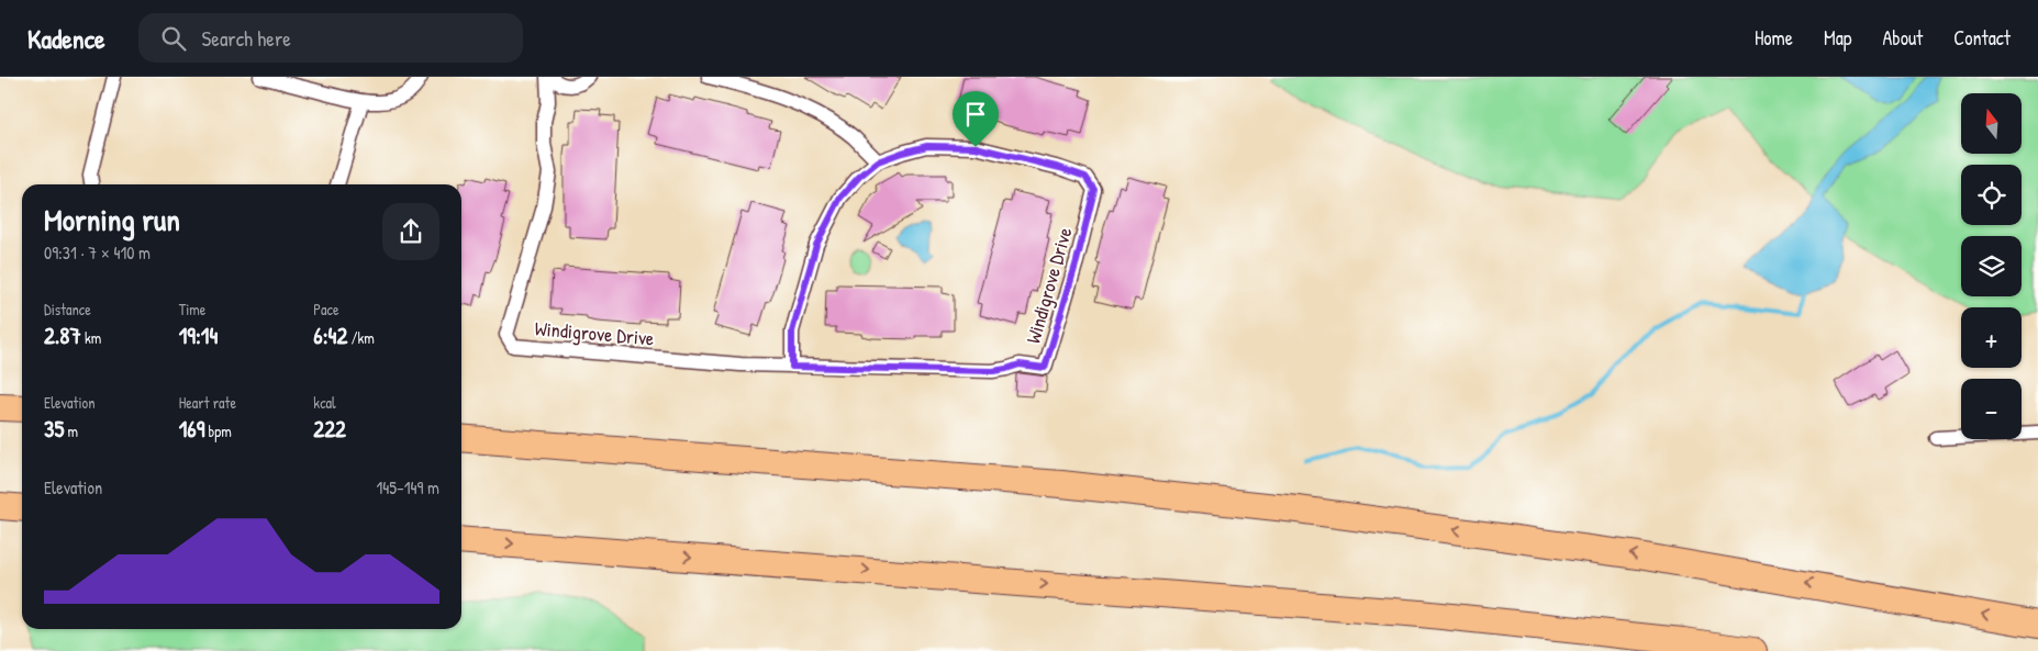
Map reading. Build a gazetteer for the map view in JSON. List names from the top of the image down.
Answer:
{
  "streets": {
    "street": ["Windigrove Drive"]
  },
  "north": "top",
  "page": {
    "header": "Kadence",
    "search": "Search here",
    "nav": [
      "Home",
      "Map",
      "About",
      "Contact"
    ],
    "map_buttons": ["+", "−"],
    "heading": ["Morning run", "09:31 · 7 × 410 m"],
    "stats": [
      ["Distance", "2.87 km"],
      ["Time", "19:14"],
      ["Pace", "6:42 /km"],
      ["Elevation", "35 m"],
      ["Heart rate", "169 bpm"],
      ["kcal", "222"]
    ],
    "chart": ["Elevation", "145–149 m"]
  }
}
